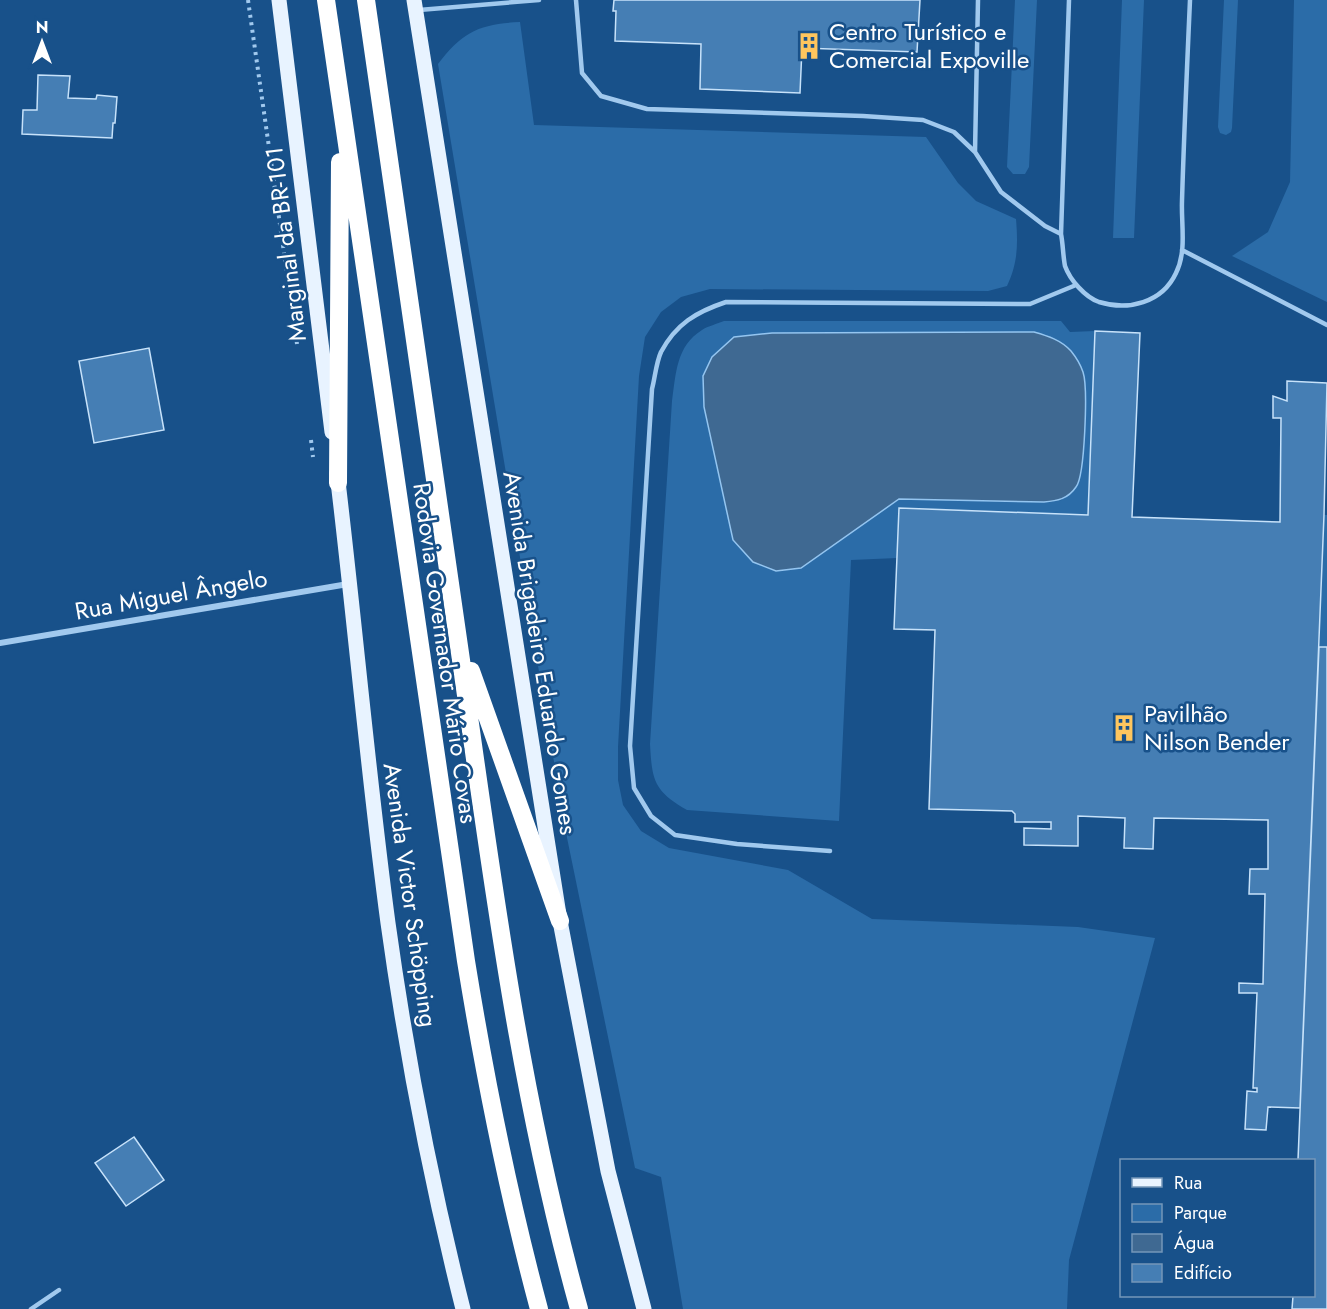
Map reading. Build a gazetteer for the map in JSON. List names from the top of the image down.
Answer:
{
  "streets": {
    "highway": ["Rodovia Governador Mário Covas"],
    "main road": ["Marginal da BR-101", "Avenida Brigadeiro Eduardo Gomes", "Avenida Victor Schöpping"],
    "street": ["Rua Miguel Ângelo"]
  },
  "crossings": [
    ["Marginal da BR-101", "Avenida Victor Schöpping"],
    ["Rua Miguel Ângelo", "Avenida Victor Schöpping"]
  ],
  "places": {
    "building": ["Centro Turístico e Comercial Expoville", "Pavilhão Nilson Bender"]
  },
  "legend": [
    "Rua",
    "Parque",
    "Água",
    "Edifício"
  ],
  "north": "top"
}
